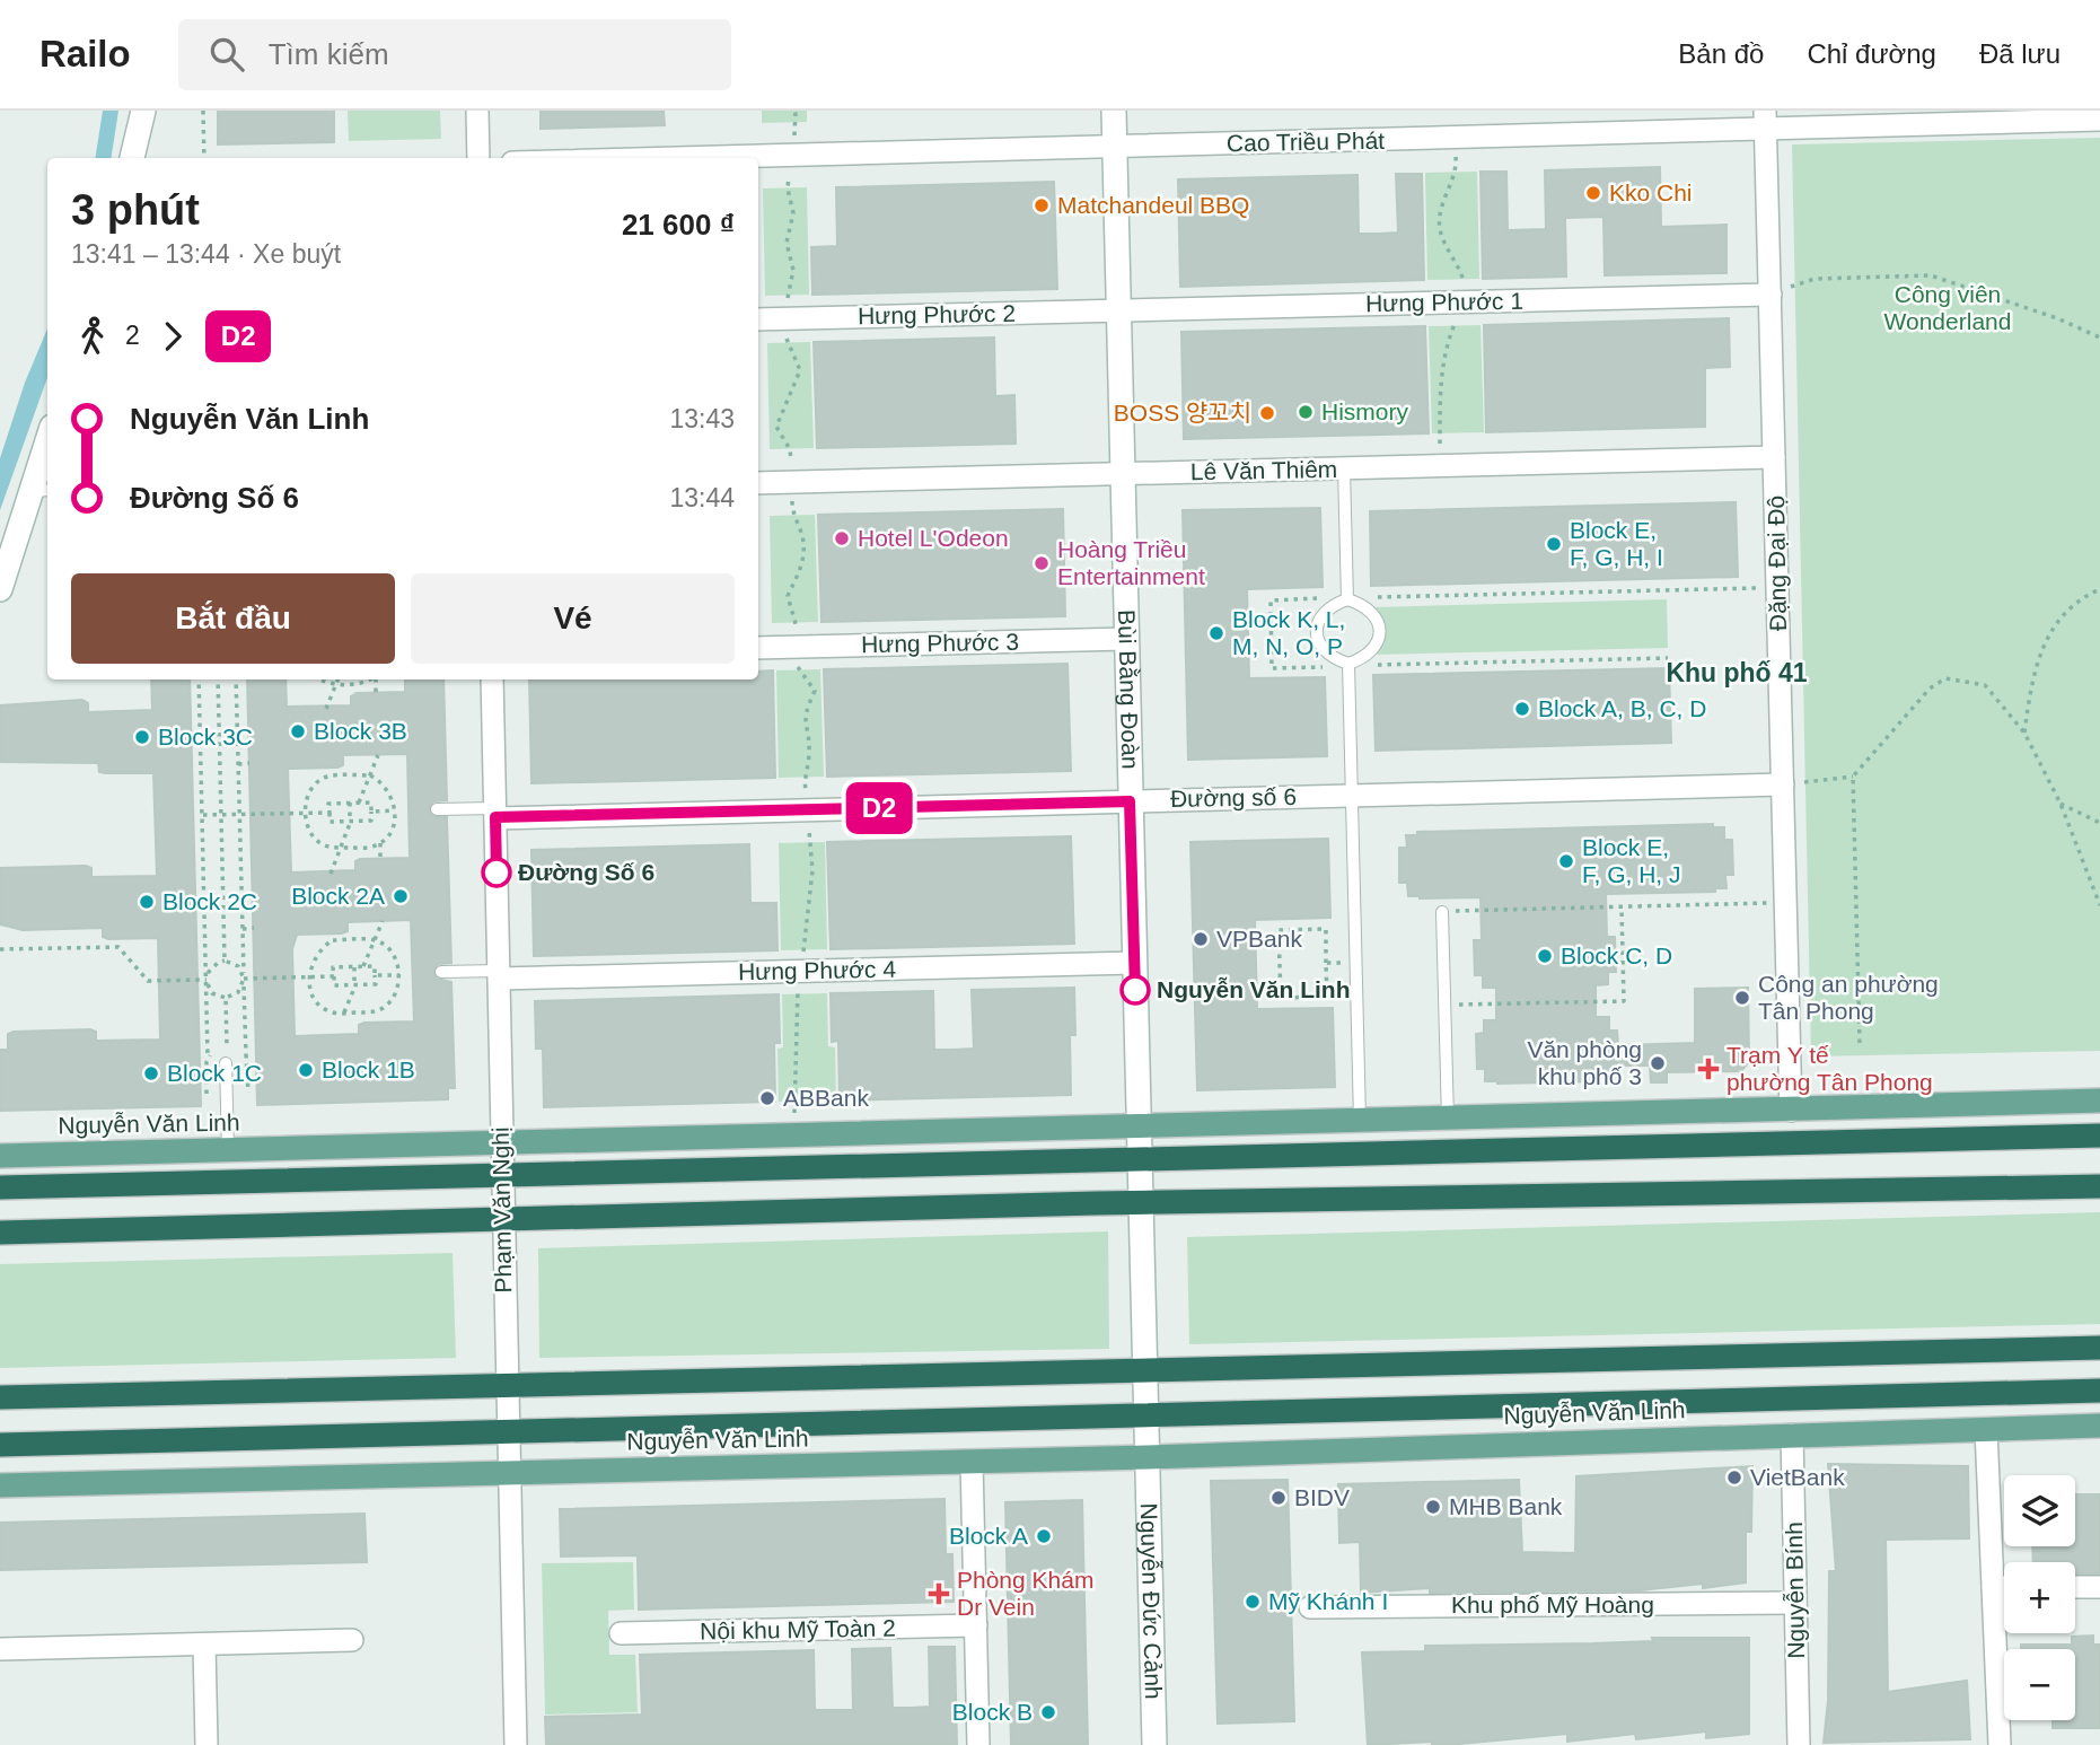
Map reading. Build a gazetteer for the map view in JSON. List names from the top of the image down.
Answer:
{
  "streets": {
    "highway": ["Nguyễn Văn Linh"],
    "street": [
      "Cao Triều Phát",
      "Hưng Phước 1",
      "Hưng Phước 2",
      "Lê Văn Thiêm",
      "Đặng Đại Độ",
      "Hưng Phước 3",
      "Bùi Bằng Đoàn",
      "Đường số 6",
      "Hưng Phước 4",
      "Phạm Văn Nghị",
      "Nguyễn Bính",
      "Nguyễn Đức Cảnh",
      "Khu phố Mỹ Hoàng",
      "Nội khu Mỹ Toàn 2"
    ]
  },
  "crossings": [
    ["Cao Triều Phát", "Đặng Đại Độ"],
    ["Cao Triều Phát", "Bùi Bằng Đoàn"],
    ["Hưng Phước 1", "Hưng Phước 2"],
    ["Hưng Phước 1", "Đặng Đại Độ"],
    ["Hưng Phước 1", "Bùi Bằng Đoàn"],
    ["Hưng Phước 2", "Bùi Bằng Đoàn"],
    ["Lê Văn Thiêm", "Đặng Đại Độ"],
    ["Lê Văn Thiêm", "Bùi Bằng Đoàn"],
    ["Đặng Đại Độ", "Đường số 6"],
    ["Đặng Đại Độ", "Nguyễn Văn Linh"],
    ["Hưng Phước 3", "Bùi Bằng Đoàn"],
    ["Bùi Bằng Đoàn", "Đường số 6"],
    ["Bùi Bằng Đoàn", "Hưng Phước 4"],
    ["Bùi Bằng Đoàn", "Nguyễn Văn Linh"],
    ["Bùi Bằng Đoàn", "Nguyễn Đức Cảnh"],
    ["Đường số 6", "Phạm Văn Nghị"],
    ["Hưng Phước 4", "Phạm Văn Nghị"],
    ["Nguyễn Văn Linh", "Phạm Văn Nghị"],
    ["Nguyễn Văn Linh", "Nguyễn Bính"],
    ["Nguyễn Văn Linh", "Nguyễn Đức Cảnh"],
    ["Nguyễn Bính", "Khu phố Mỹ Hoàng"]
  ],
  "districts": ["Khu phố 41"],
  "parks": ["Công viên Wonderland"],
  "places": {
    "other": [
      "Kko Chi",
      "Matchandeul BBQ",
      "Hismory",
      "BOSS 양꼬치",
      "Hotel L'Odeon",
      "Block E, F, G, H, I",
      "Hoàng Triều Entertainment",
      "Block K, L, M, N, O, P",
      "Block A, B, C, D",
      "Block 3B",
      "Block 3C",
      "Block E, F, G, H, J",
      "Đường Số 6",
      "Block 2A",
      "Block 2C",
      "VPBank",
      "Block C, D",
      "Nguyễn Văn Linh",
      "Công an phường Tân Phong",
      "Văn phòng khu phố 3",
      "Block 1B",
      "Block 1C",
      "ABBank",
      "VietBank",
      "BIDV",
      "MHB Bank",
      "Block A",
      "Mỹ Khánh I",
      "Block B"
    ],
    "health": ["Trạm Y tế phường Tân Phong", "Phòng Khám Dr Vein"]
  },
  "lines": ["bus line D2"],
  "page": {
    "header": "Railo",
    "search": "Tìm kiếm",
    "nav": ["Bản đồ", "Chỉ đường", "Đã lưu"],
    "on_map": "D2",
    "heading": ["3 phút", "13:41 – 13:44 · Xe buýt", "21 600 ₫"],
    "legs": ["2", "D2"],
    "list": [
      {
        "name": "Nguyễn Văn Linh",
        "value": "13:43"
      },
      {
        "name": "Đường Số 6",
        "value": "13:44"
      }
    ],
    "buttons": ["Bắt đầu", "Vé"],
    "map_buttons": ["+", "−"]
  }
}
